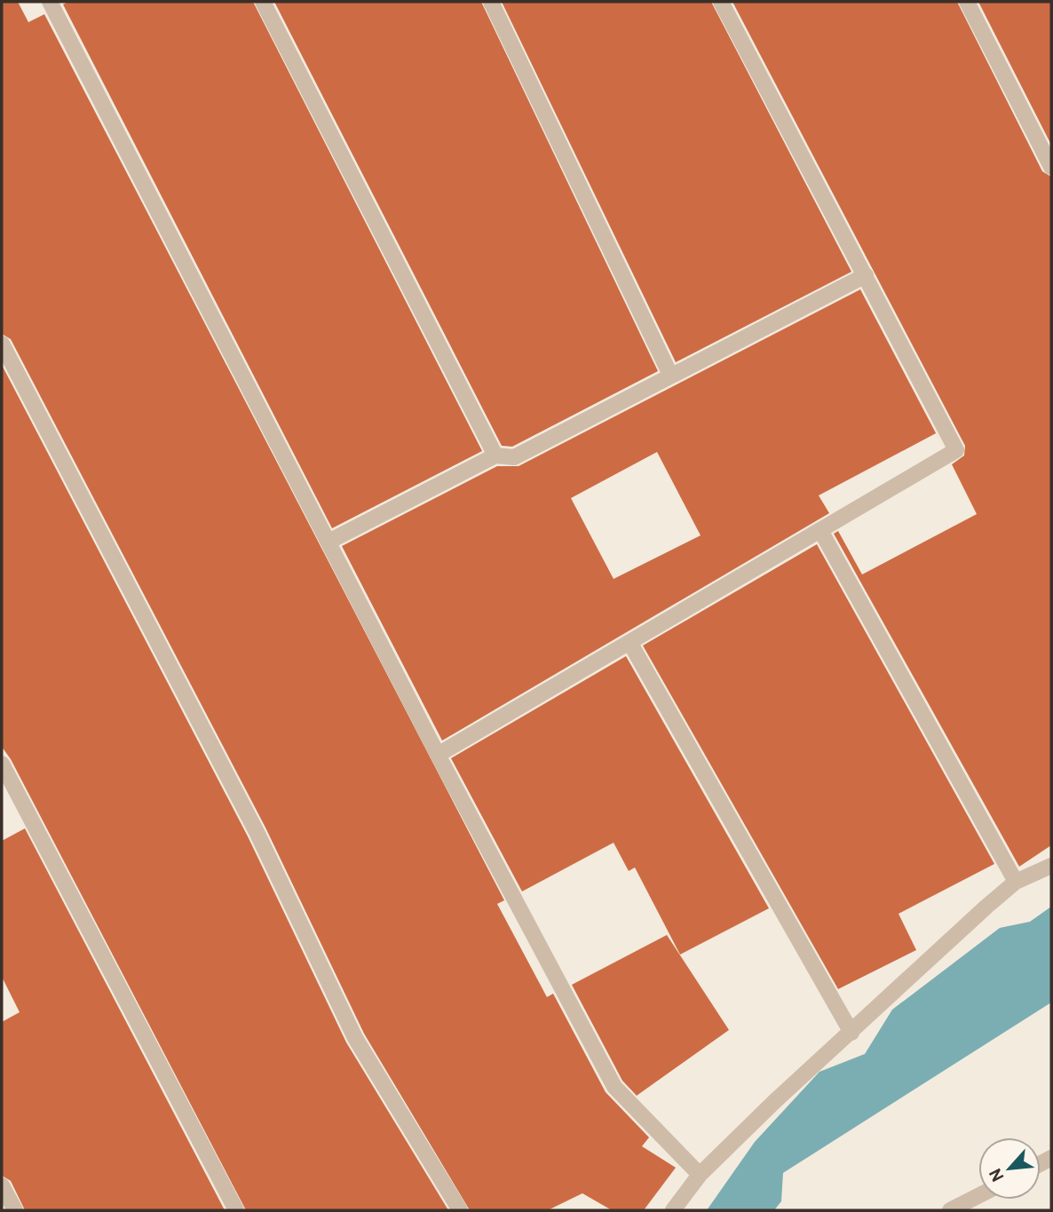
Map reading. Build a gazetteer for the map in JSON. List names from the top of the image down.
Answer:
{
  "north": "bottom left"
}
